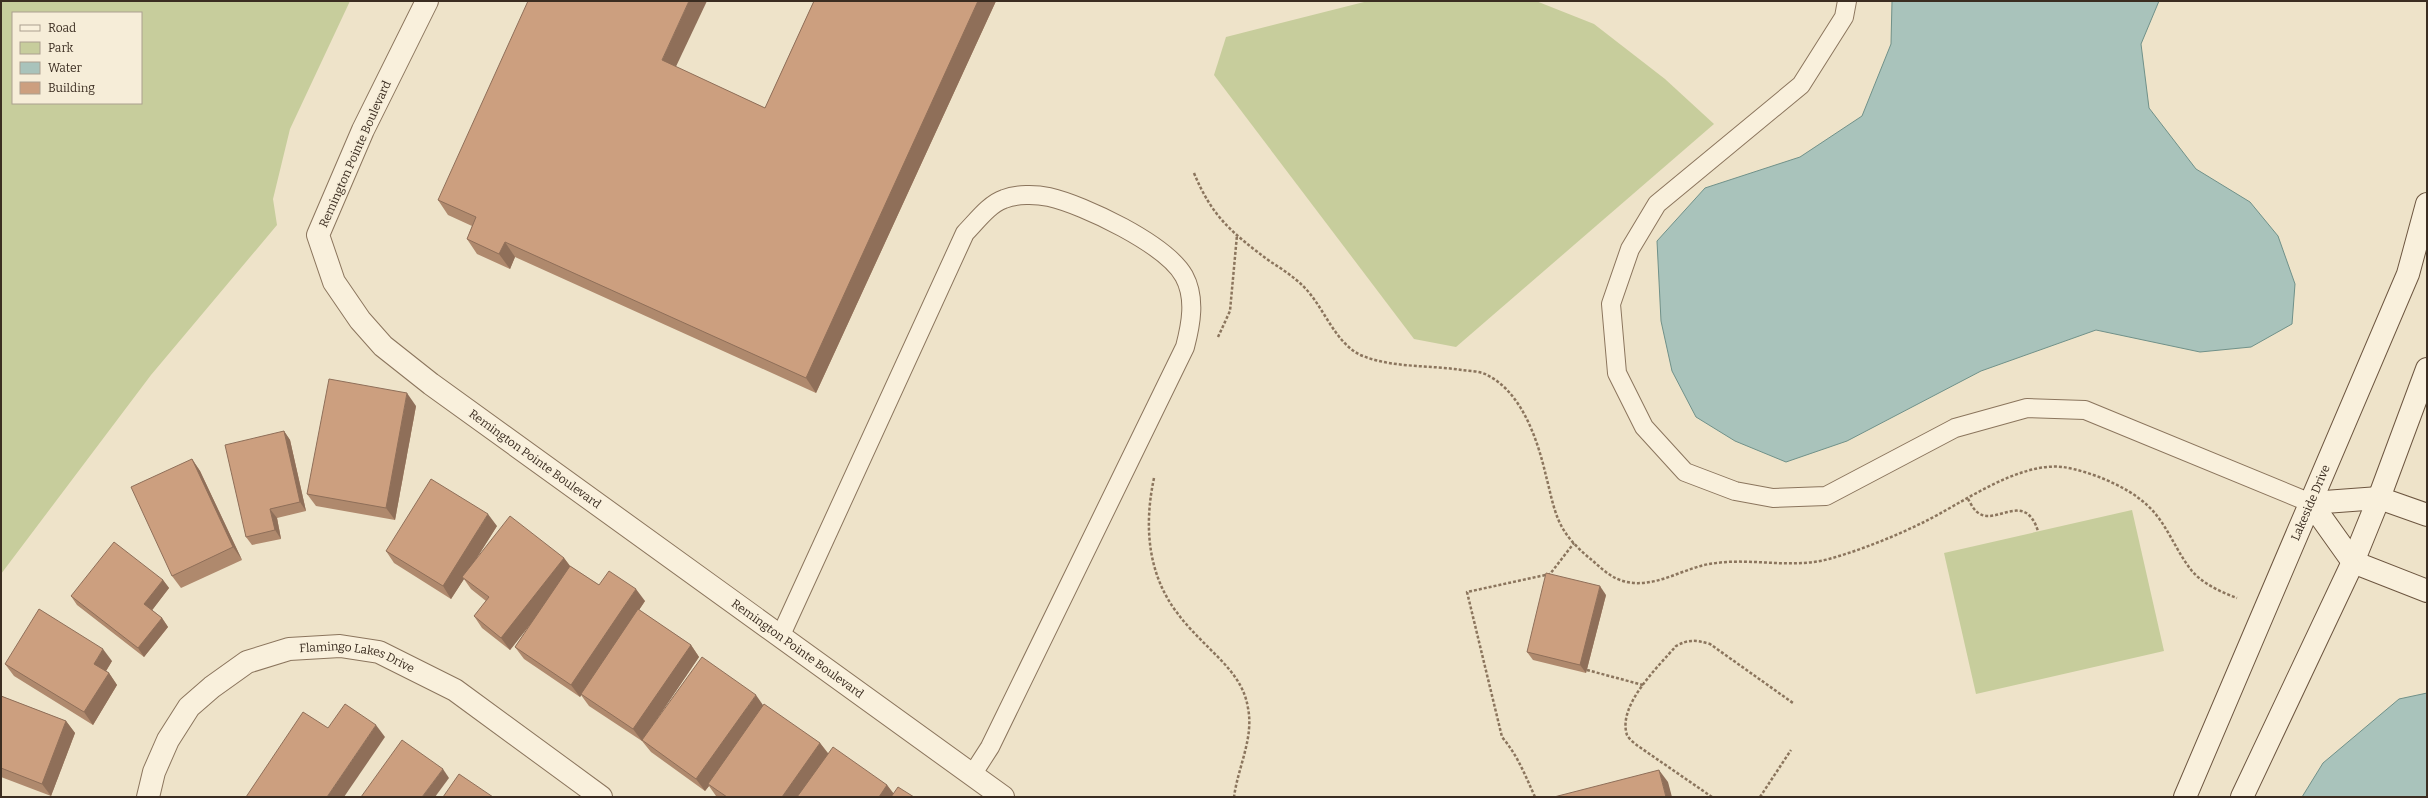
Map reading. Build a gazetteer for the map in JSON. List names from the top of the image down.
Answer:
{
  "streets": {
    "street": ["Remington Pointe Boulevard", "Lakeside Drive", "Flamingo Lakes Drive"]
  },
  "legend": [
    "Road",
    "Park",
    "Water",
    "Building"
  ]
}
